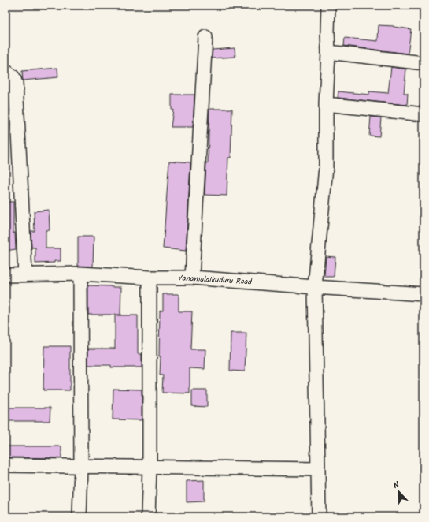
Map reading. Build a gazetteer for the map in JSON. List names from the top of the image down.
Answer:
{
  "streets": {
    "street": ["Yanamalaikuduru Road"]
  },
  "north": "top"
}
